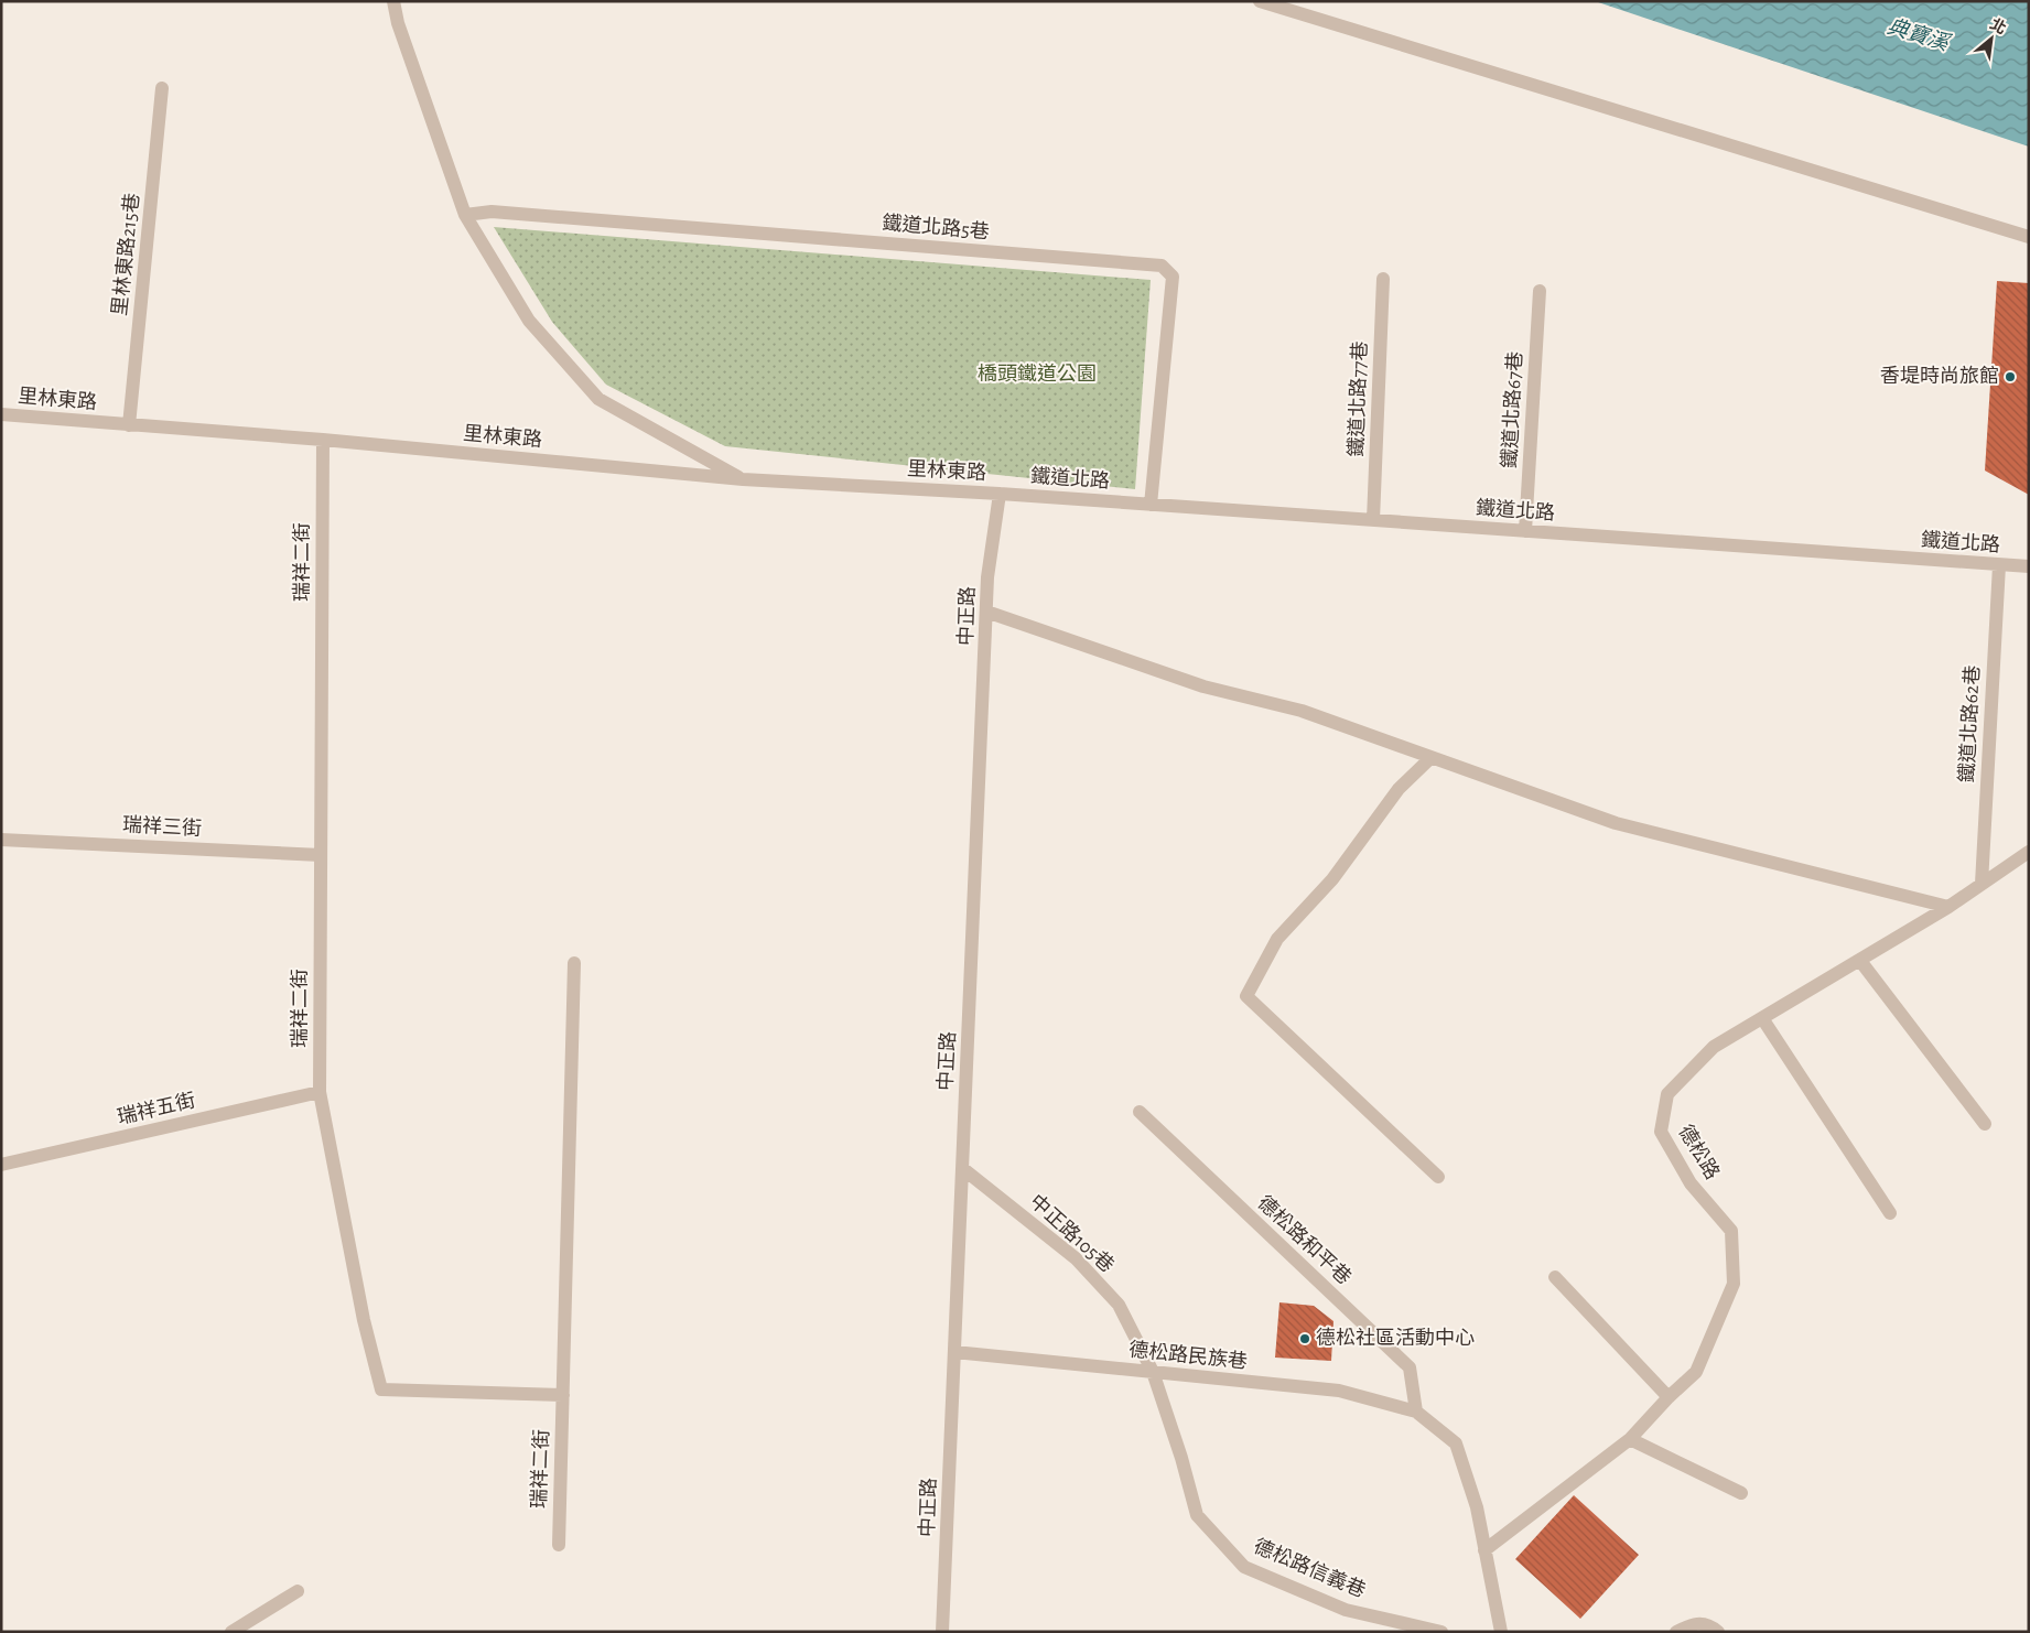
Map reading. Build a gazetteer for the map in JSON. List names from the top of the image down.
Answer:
{
  "streets": {
    "street": [
      "鐵道北路5巷",
      "里林東路215巷",
      "鐵道北路77巷",
      "里林東路",
      "鐵道北路67巷",
      "鐵道北路",
      "瑞祥二街",
      "中正路",
      "鐵道北路62巷",
      "瑞祥三街",
      "瑞祥五街",
      "德松路",
      "中正路105巷",
      "德松路和平巷",
      "德松路民族巷",
      "德松路信義巷"
    ]
  },
  "crossings": [
    ["鐵道北路5巷", "鐵道北路"],
    ["里林東路215巷", "里林東路"],
    ["鐵道北路77巷", "鐵道北路"],
    ["里林東路", "鐵道北路"],
    ["里林東路", "瑞祥二街"],
    ["里林東路", "中正路"],
    ["鐵道北路67巷", "鐵道北路"],
    ["鐵道北路", "中正路"],
    ["鐵道北路", "鐵道北路62巷"],
    ["瑞祥二街", "瑞祥三街"],
    ["瑞祥二街", "瑞祥五街"],
    ["中正路", "中正路105巷"],
    ["中正路", "德松路民族巷"],
    ["鐵道北路62巷", "德松路"],
    ["中正路105巷", "德松路民族巷"],
    ["中正路105巷", "德松路信義巷"],
    ["德松路和平巷", "德松路民族巷"],
    ["德松路民族巷", "德松路信義巷"]
  ],
  "water": ["典寶溪"],
  "parks": ["橋頭鐵道公園"],
  "places": ["香堤時尚旅館", "德松社區活動中心"],
  "north": "top right"
}
